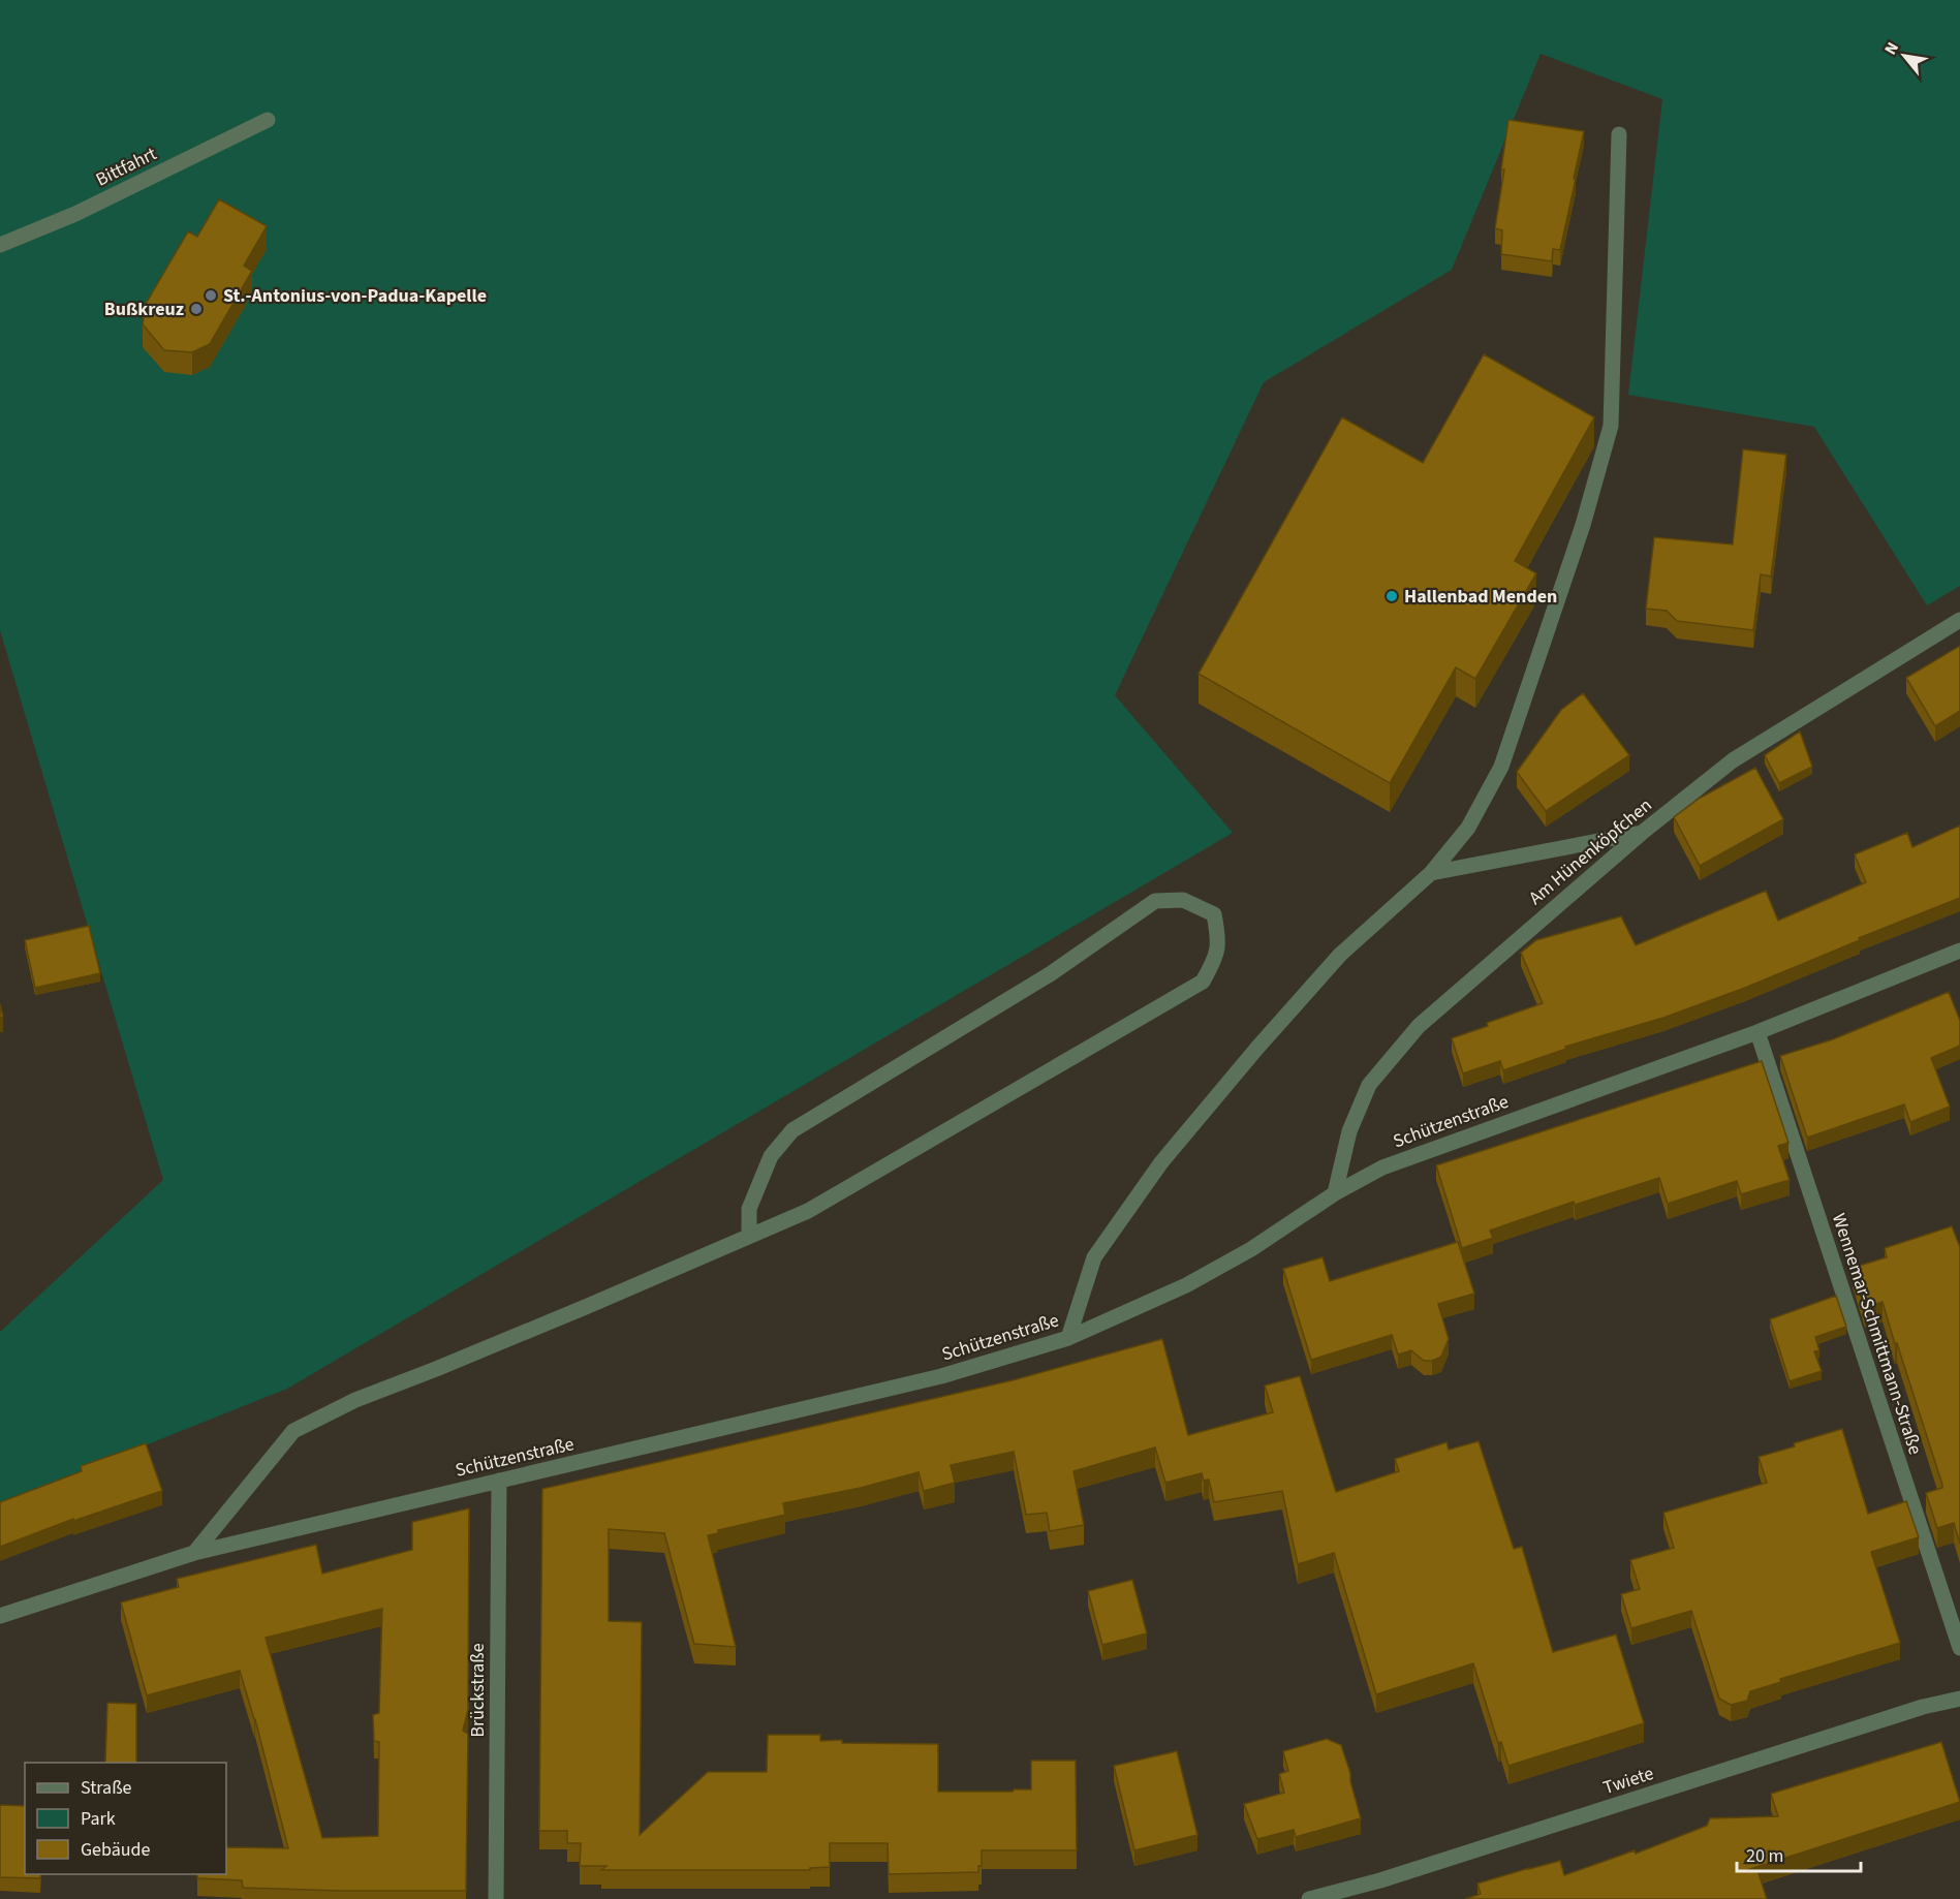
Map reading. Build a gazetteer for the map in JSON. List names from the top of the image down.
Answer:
{
  "streets": {
    "street": [
      "Bittfahrt",
      "Am Hünenköpfchen",
      "Schützenstraße",
      "Wennemar-Schmittmann-Straße",
      "Brückstraße",
      "Twiete"
    ]
  },
  "crossings": [
    ["Am Hünenköpfchen", "Schützenstraße"],
    ["Schützenstraße", "Wennemar-Schmittmann-Straße"],
    ["Schützenstraße", "Brückstraße"]
  ],
  "places": ["St.-Antonius-von-Padua-Kapelle", "Bußkreuz", "Hallenbad Menden"],
  "legend": ["Straße", "Park", "Gebäude"],
  "scale_bar": "20 m",
  "north": "top left"
}
